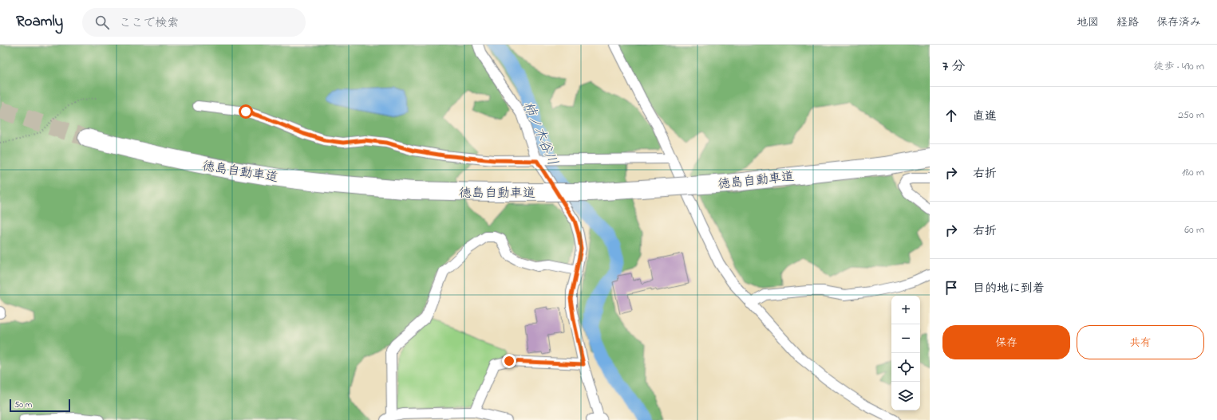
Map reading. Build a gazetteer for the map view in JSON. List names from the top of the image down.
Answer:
{
  "streets": {
    "highway": ["徳島自動車道"]
  },
  "water": ["柿ノ木谷川"],
  "scale_bar": "50 m",
  "page": {
    "header": "Roamly",
    "search": "ここで検索",
    "nav": ["地図", "経路", "保存済み"],
    "heading": ["7 分", "徒歩 · 490 m"],
    "list": [
      ["直進", "250 m"],
      ["右折", "180 m"],
      ["右折", "60 m"],
      "目的地に到着"
    ],
    "map_buttons": ["+", "−"],
    "buttons": ["保存", "共有"],
    "scale": "50 m"
  }
}
